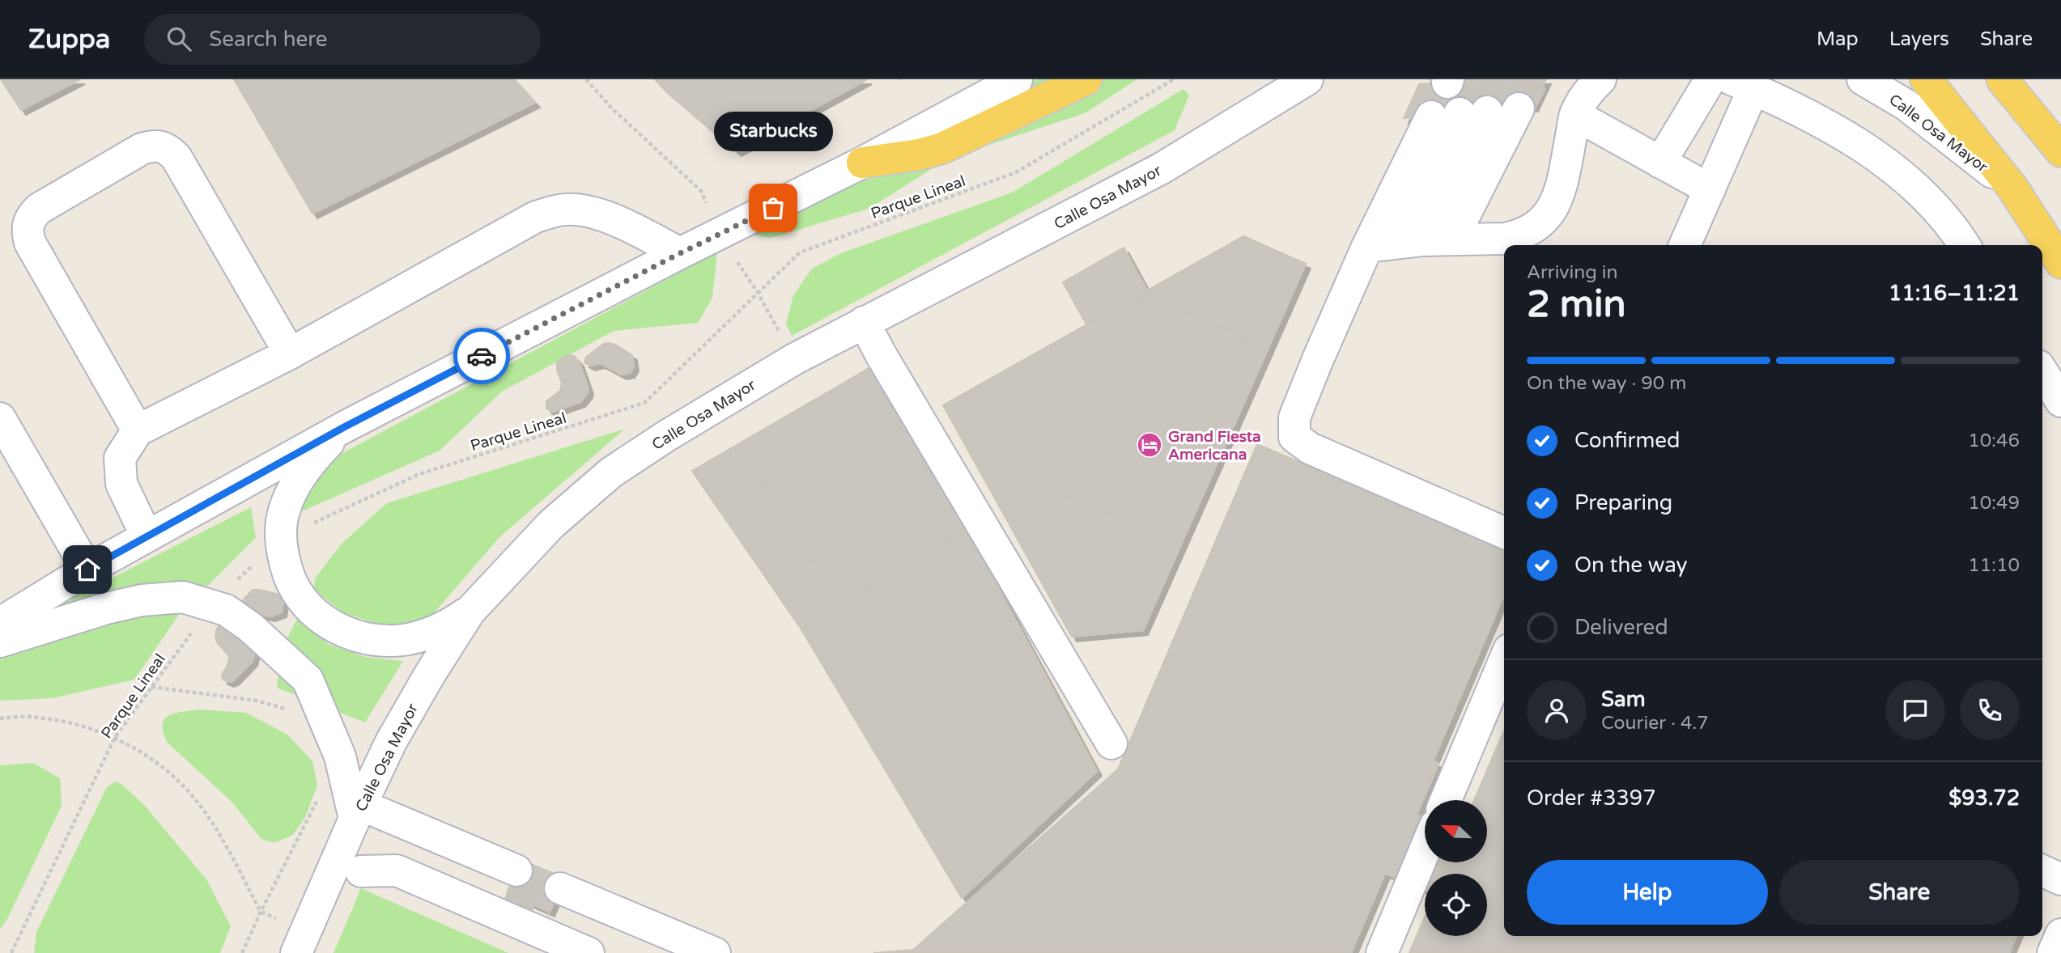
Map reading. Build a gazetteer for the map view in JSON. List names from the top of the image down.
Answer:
{
  "streets": {
    "street": ["Calle Osa Mayor"],
    "path": ["Parque Lineal"]
  },
  "places": {
    "other": ["Starbucks"],
    "hotel": ["Grand Fiesta Americana"]
  },
  "north": "top left",
  "page": {
    "header": "Zuppa",
    "search": "Search here",
    "nav": ["Map", "Layers", "Share"],
    "bubble": "Starbucks",
    "heading": ["2 min", "Arriving in", "11:16–11:21"],
    "panel": [
      "Sam",
      "Courier · 4.7",
      "Order #3397",
      "$93.72"
    ],
    "bar": "On the way · 90 m",
    "list": [
      ["Confirmed", "10:46"],
      ["Preparing", "10:49"],
      ["On the way", "11:10"],
      "Delivered"
    ],
    "buttons": ["Help", "Share"]
  }
}
